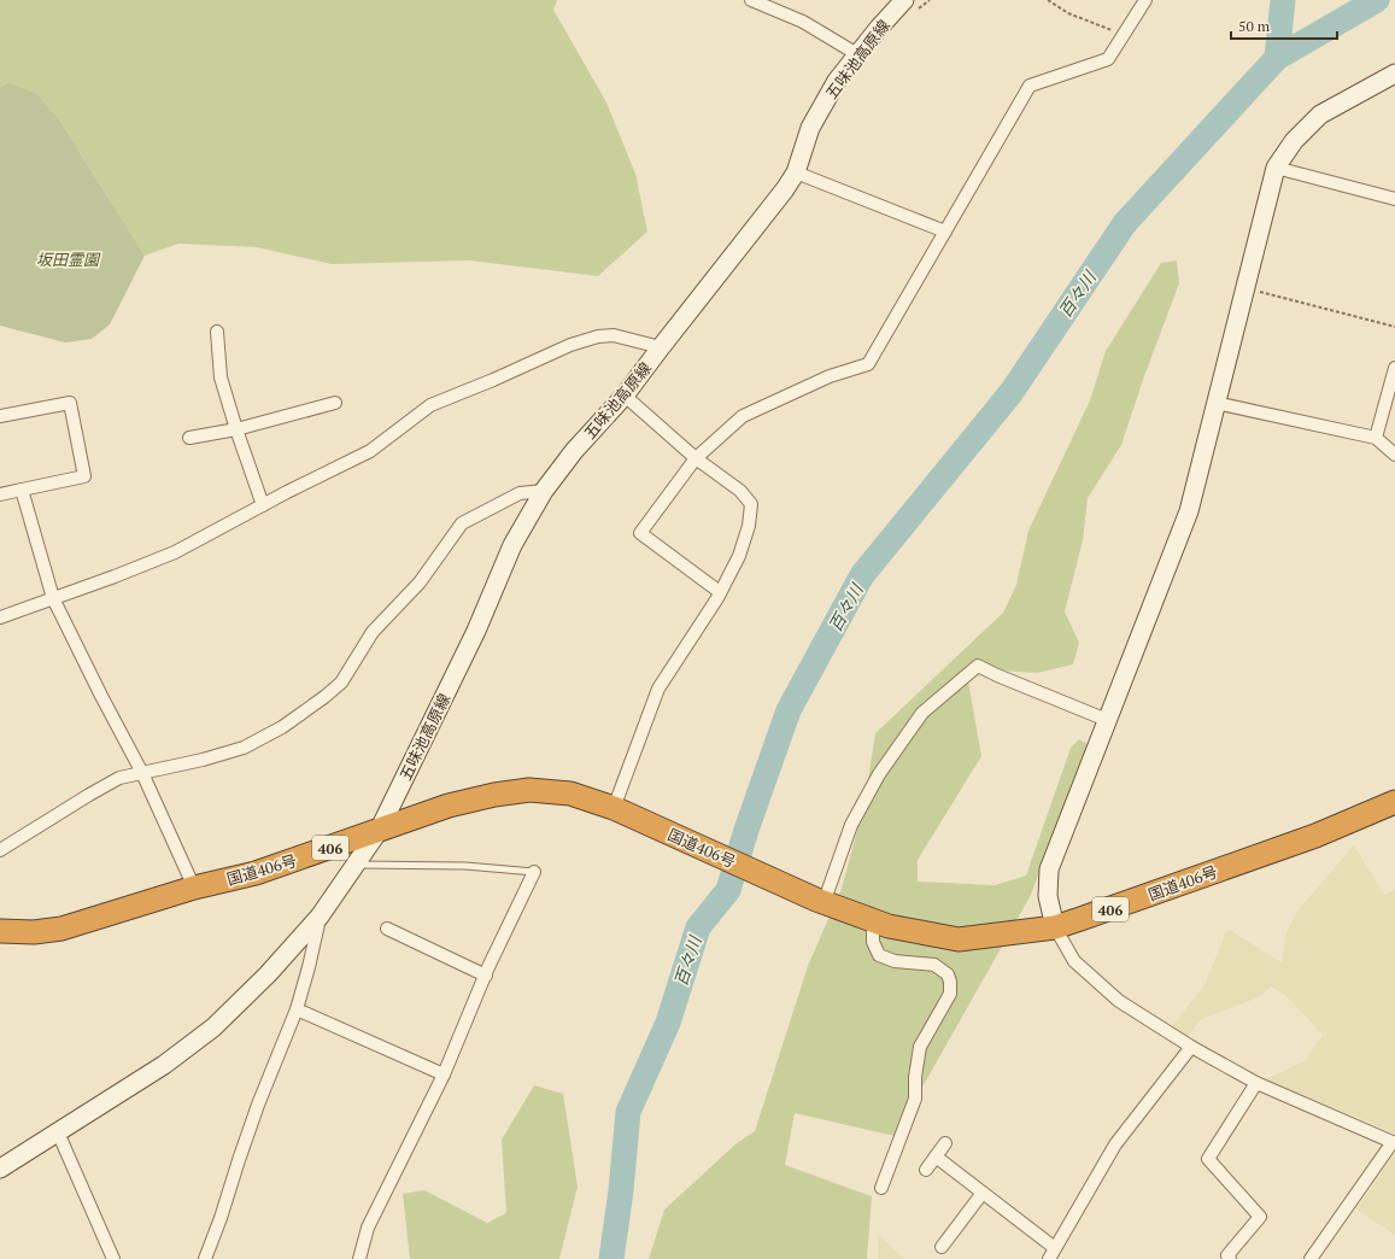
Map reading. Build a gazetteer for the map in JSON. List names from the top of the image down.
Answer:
{
  "streets": {
    "highway": ["406", "国道406号"],
    "street": ["五味池高原線"]
  },
  "crossings": [
    ["五味池高原線", "国道406号"]
  ],
  "water": ["百々川"],
  "parks": ["坂田霊園"],
  "scale_bar": "50 m"
}
